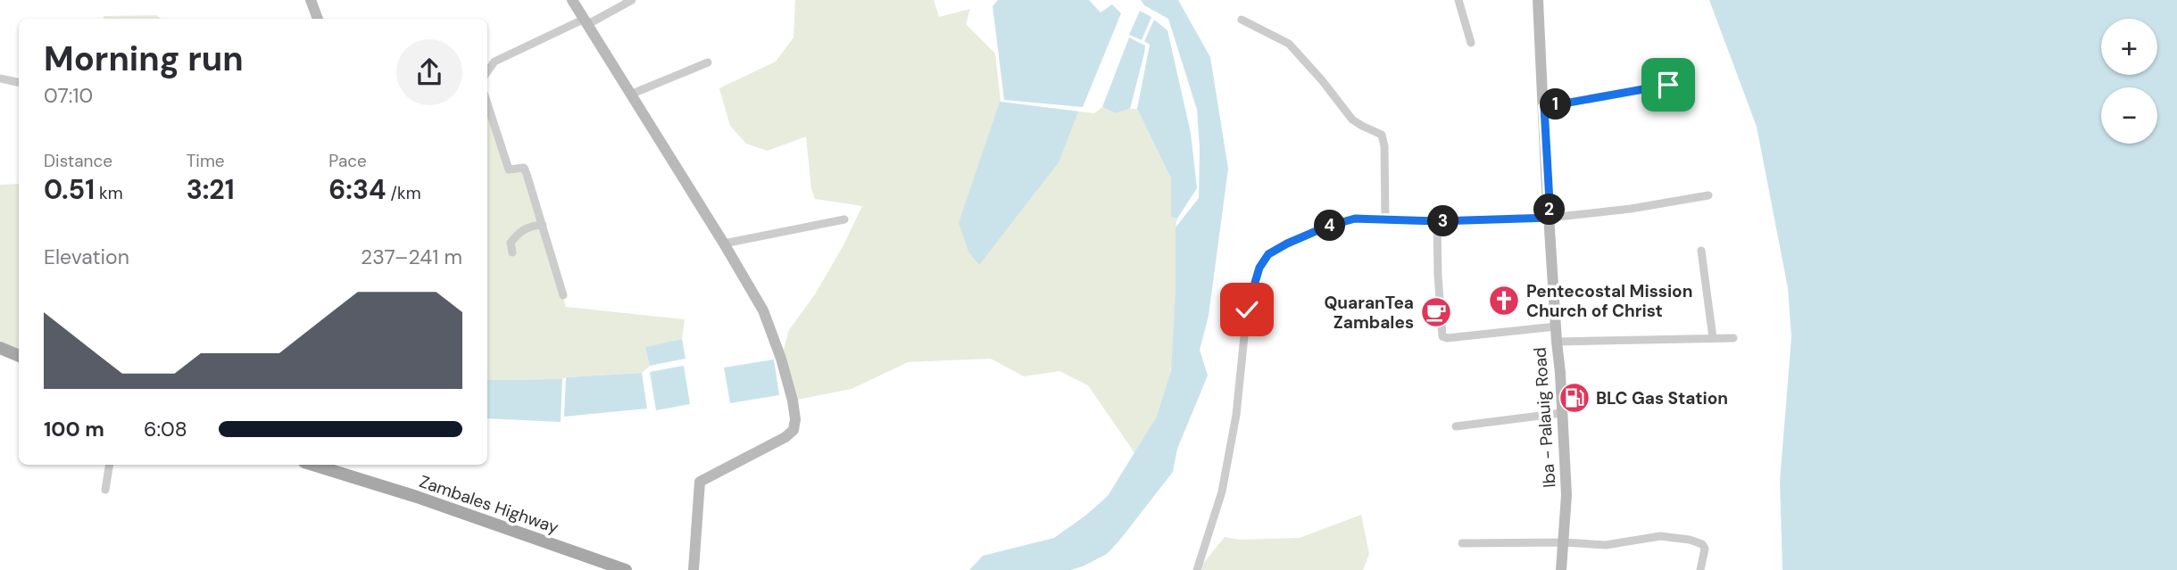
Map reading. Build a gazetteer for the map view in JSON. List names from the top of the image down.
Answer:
{
  "streets": {
    "main road": ["Zambales Highway"],
    "street": ["Iba - Palauig Road"]
  },
  "places": {
    "church": ["Pentecostal Mission Church of Christ"],
    "cafe": ["QuaranTea Zambales"],
    "fuel station": ["BLC Gas Station"]
  },
  "page": {
    "map_buttons": ["+", "−"],
    "heading": ["Morning run", "07:10"],
    "pins": [
      "1",
      "2",
      "3",
      "4"
    ],
    "stats": [
      ["Distance", "0.51 km"],
      ["Time", "3:21"],
      ["Pace", "6:34 /km"]
    ],
    "chart": ["Elevation", "237–241 m"],
    "list": [
      {
        "name": "100 m",
        "note": "6:08"
      }
    ]
  }
}
